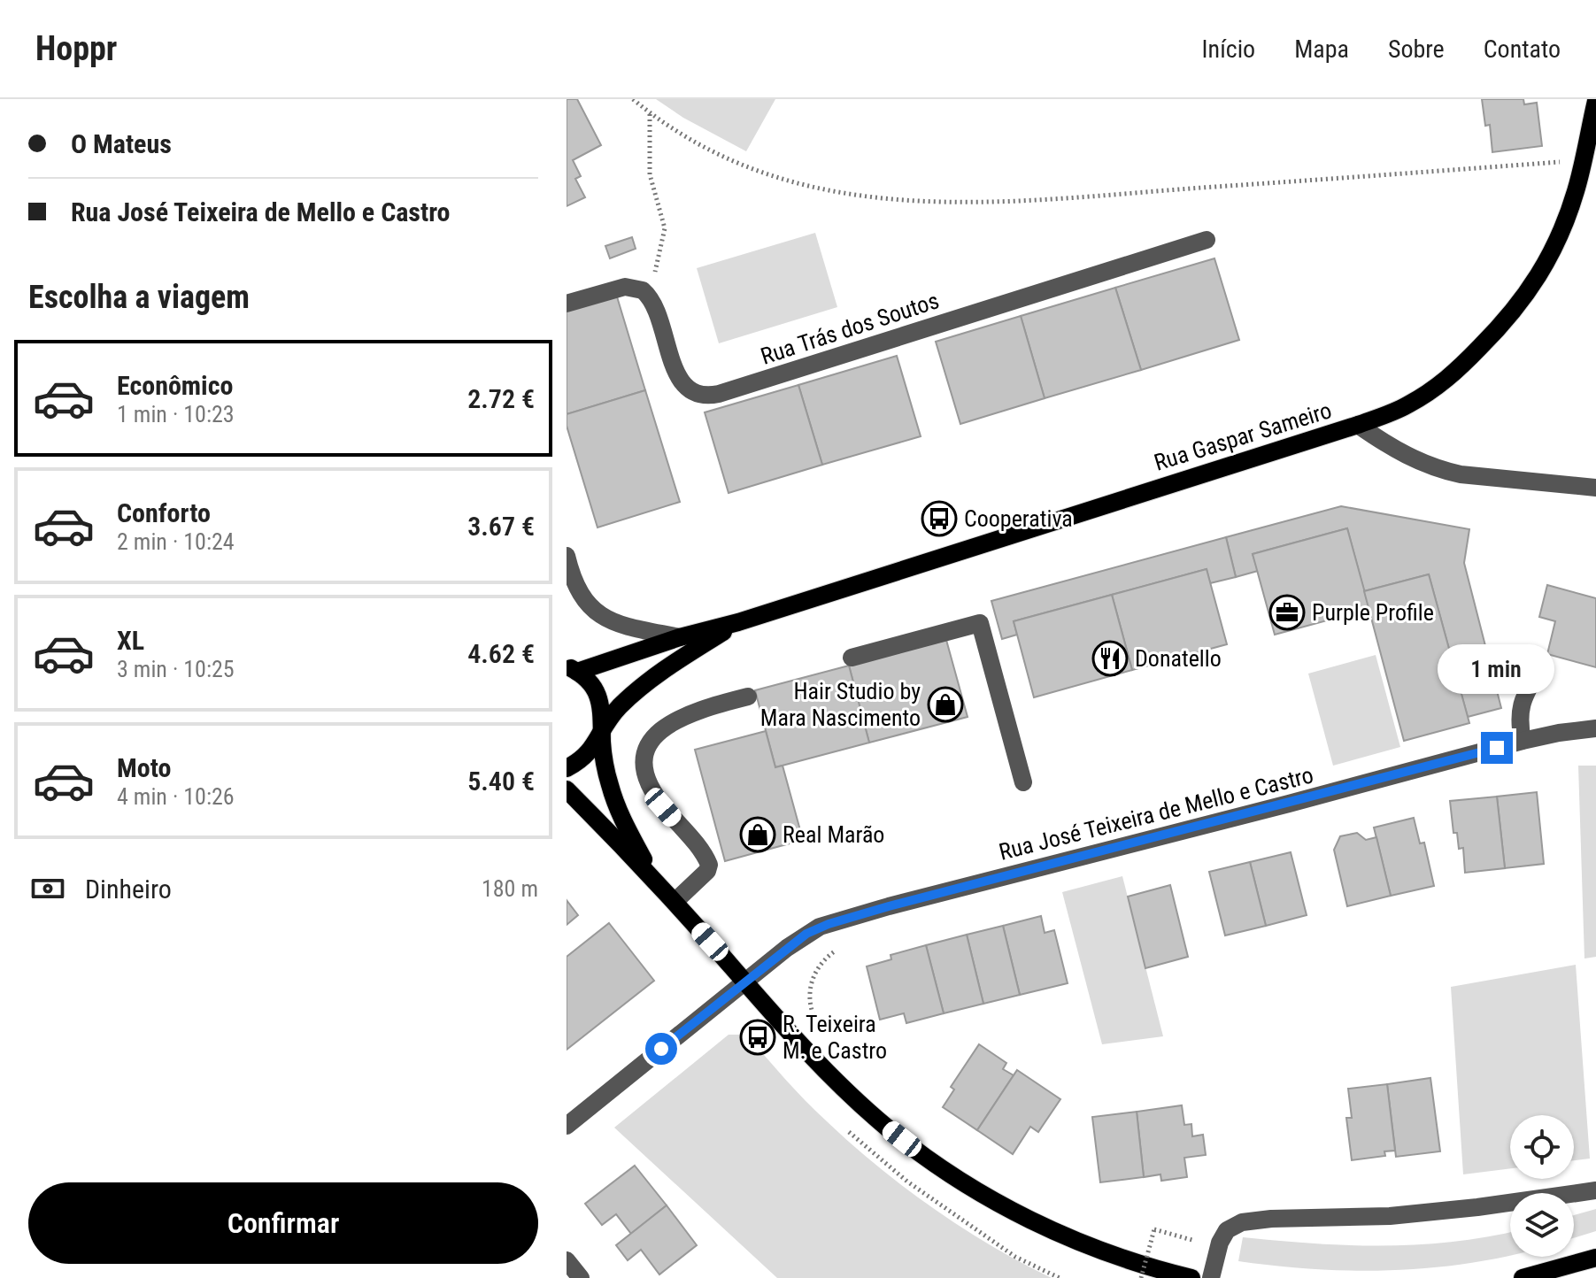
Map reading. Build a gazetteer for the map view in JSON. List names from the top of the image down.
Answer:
{
  "streets": {
    "main road": ["Rua Gaspar Sameiro"],
    "street": ["Rua Trás dos Soutos", "Rua José Teixeira de Mello e Castro"]
  },
  "places": {
    "bus stop": ["Cooperativa", "R. Teixeira M. e Castro"],
    "office": ["Purple Profile"],
    "restaurant": ["Donatello"],
    "shop": ["Hair Studio by Mara Nascimento", "Real Marão"]
  },
  "page": {
    "header": "Hoppr",
    "nav": [
      "Início",
      "Mapa",
      "Sobre",
      "Contato"
    ],
    "banner": ["O Mateus", "Rua José Teixeira de Mello e Castro"],
    "heading": "Escolha a viagem",
    "list": [
      {
        "name": "Econômico",
        "note": "1 min · 10:23",
        "value": "2.72 €"
      },
      {
        "name": "Conforto",
        "note": "2 min · 10:24",
        "value": "3.67 €"
      },
      {
        "name": "XL",
        "note": "3 min · 10:25",
        "value": "4.62 €"
      },
      {
        "name": "Moto",
        "note": "4 min · 10:26",
        "value": "5.40 €"
      }
    ],
    "bubble": "1 min",
    "pay": ["Dinheiro", "180 m"],
    "buttons": "Confirmar"
  }
}
